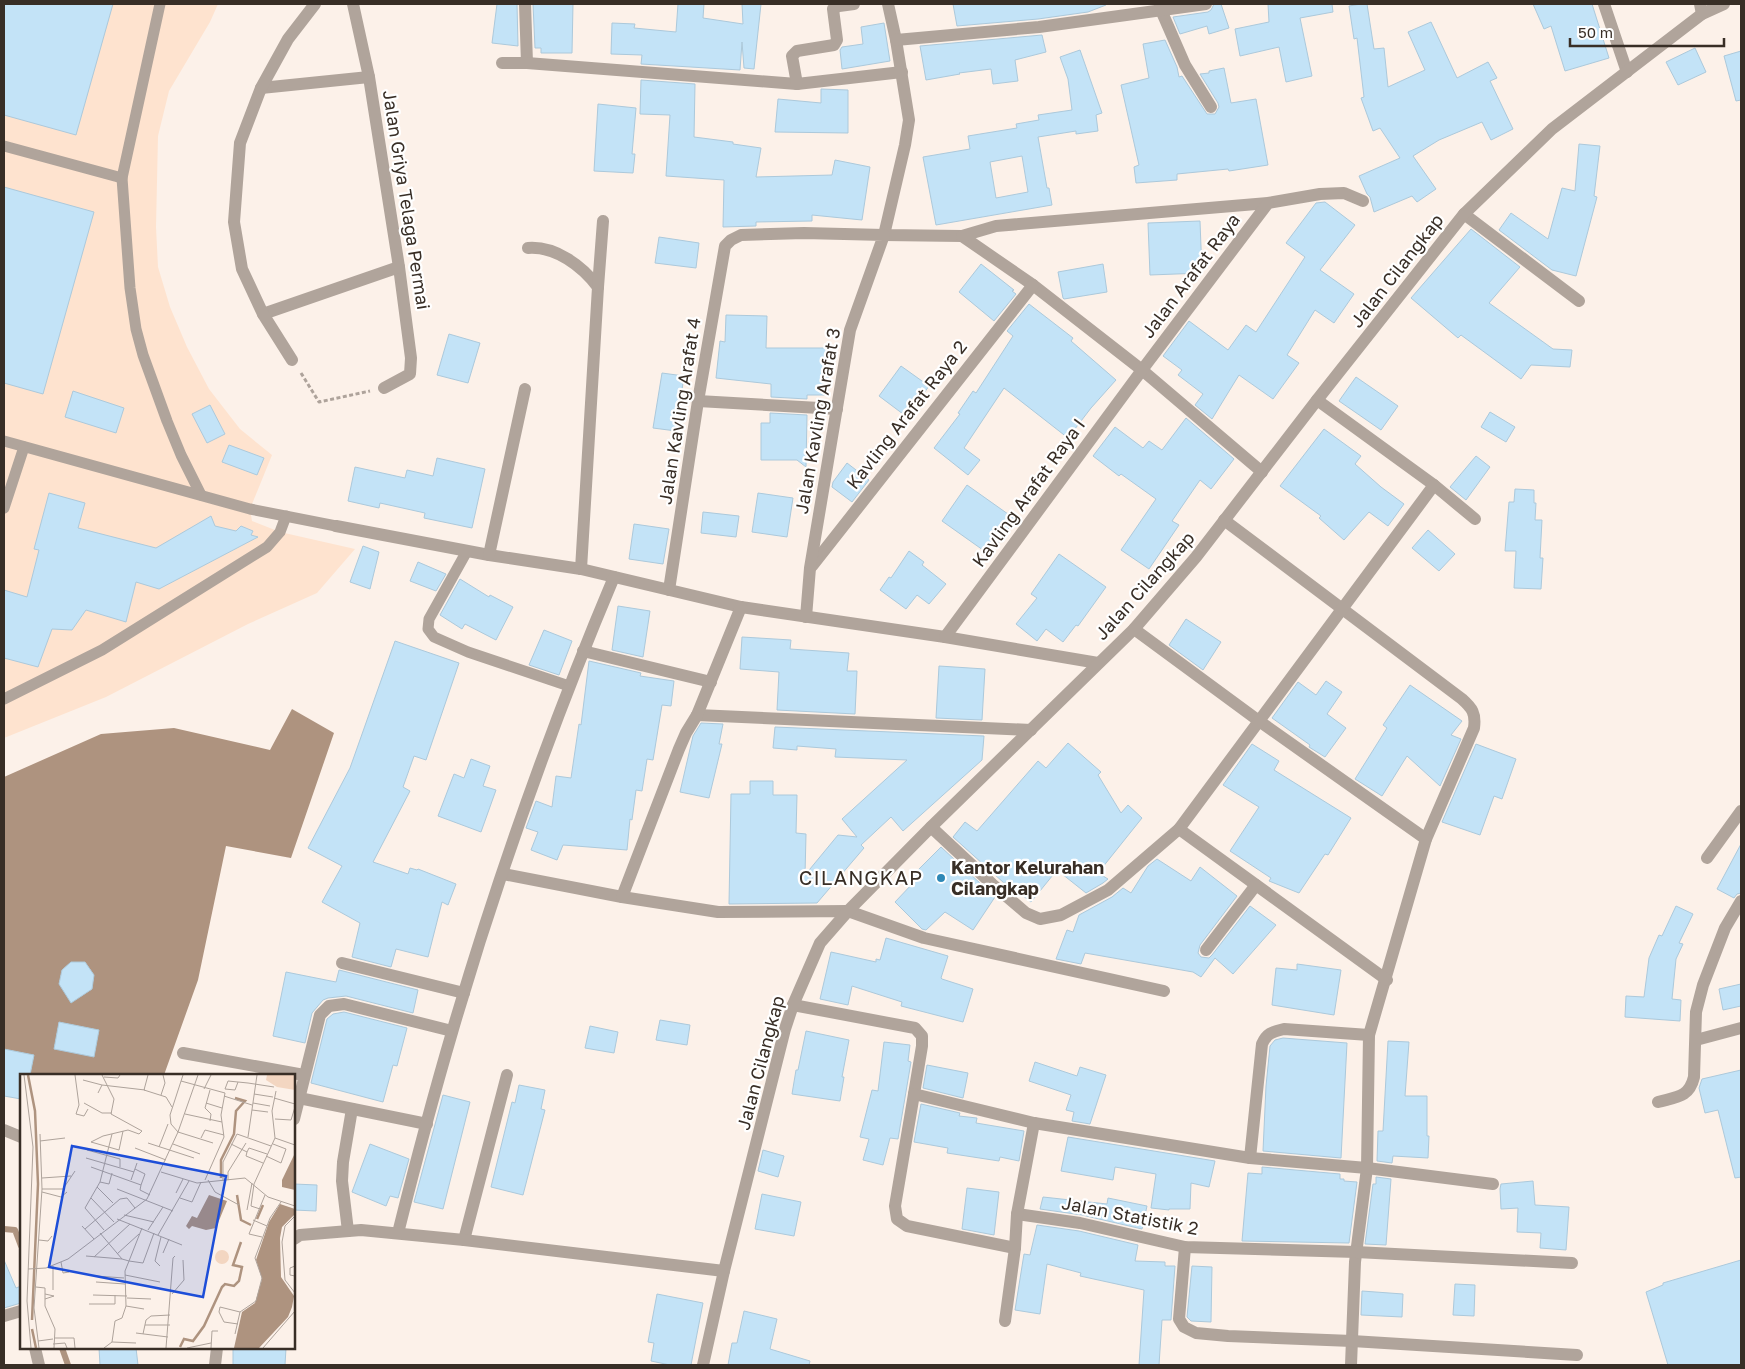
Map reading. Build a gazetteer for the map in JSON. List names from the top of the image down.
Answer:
{
  "streets": {
    "street": [
      "Jalan Griya Telaga Permai",
      "Jalan Cilangkap",
      "Jalan Arafat Raya",
      "Jalan Kavling Arafat 4",
      "Kavling Arafat Raya 2",
      "Jalan Kavling Arafat 3",
      "Kavling Arafat Raya I",
      "Jalan Statistik 2"
    ]
  },
  "crossings": [
    ["Jalan Arafat Raya", "Kavling Arafat Raya I"],
    ["Jalan Kavling Arafat 4", "Jalan Kavling Arafat 3"],
    ["Kavling Arafat Raya 2", "Jalan Kavling Arafat 3"]
  ],
  "districts": ["CILANGKAP"],
  "places": ["Kantor Kelurahan Cilangkap"],
  "scale_bar": "50 m"
}
